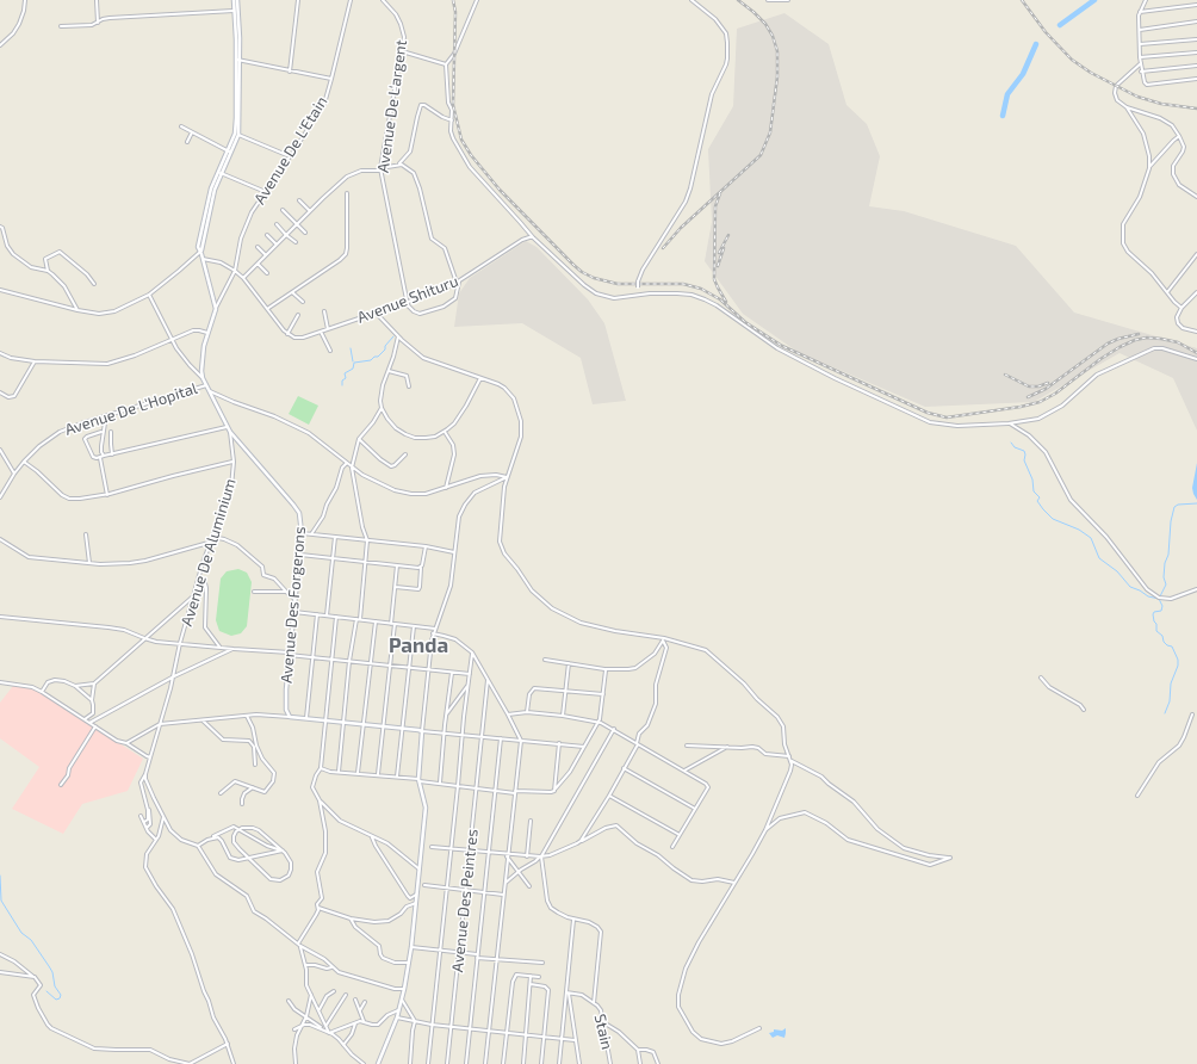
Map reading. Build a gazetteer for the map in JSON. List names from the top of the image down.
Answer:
{
  "streets": {
    "street": [
      "Avenue De L'argent",
      "Avenue De L'Etain",
      "Avenue Shituru",
      "Avenue De L'Hopital",
      "Avenue De Aluminium",
      "Avenue Des Forgerons",
      "Avenue Des Peintres",
      "Stain"
    ]
  },
  "crossings": [
    ["Avenue De L'argent", "Avenue Shituru"],
    ["Avenue De L'Hopital", "Avenue Des Forgerons"],
    ["Avenue De Aluminium", "Avenue Des Forgerons"]
  ],
  "districts": ["Panda"]
}
